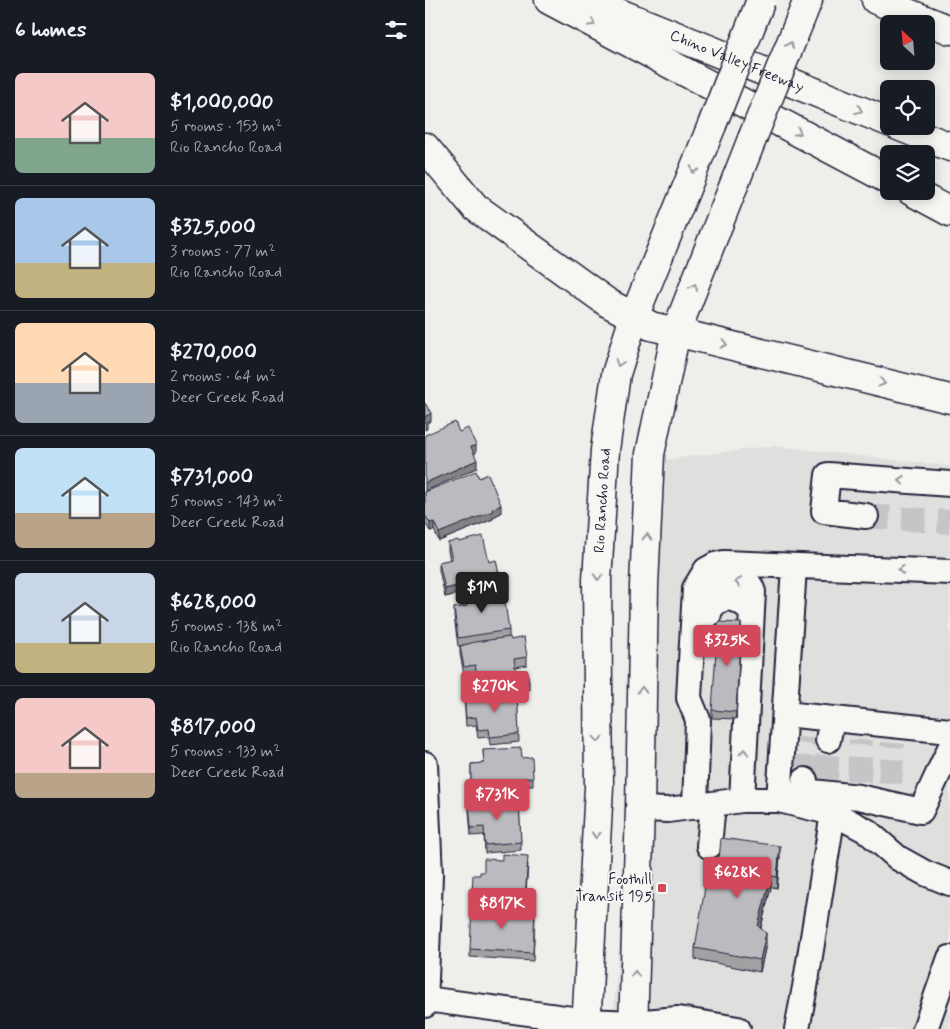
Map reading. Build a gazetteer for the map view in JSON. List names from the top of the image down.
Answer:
{
  "streets": {
    "main road": ["Chino Valley Freeway", "Rio Rancho Road"]
  },
  "places": {
    "transit": ["Foothill Transit 195"]
  },
  "north": "top left",
  "page": {
    "heading": "6 homes",
    "list": [
      {
        "name": "$1,000,000",
        "note": "5 rooms · 153 m² · Rio Rancho Road"
      },
      {
        "name": "$325,000",
        "note": "3 rooms · 77 m² · Rio Rancho Road"
      },
      {
        "name": "$270,000",
        "note": "2 rooms · 64 m² · Deer Creek Road"
      },
      {
        "name": "$731,000",
        "note": "5 rooms · 143 m² · Deer Creek Road"
      },
      {
        "name": "$628,000",
        "note": "5 rooms · 138 m² · Rio Rancho Road"
      },
      {
        "name": "$817,000",
        "note": "5 rooms · 133 m² · Deer Creek Road"
      }
    ],
    "price": [
      "$1M",
      "$325K",
      "$270K",
      "$731K",
      "$628K",
      "$817K"
    ]
  }
}
